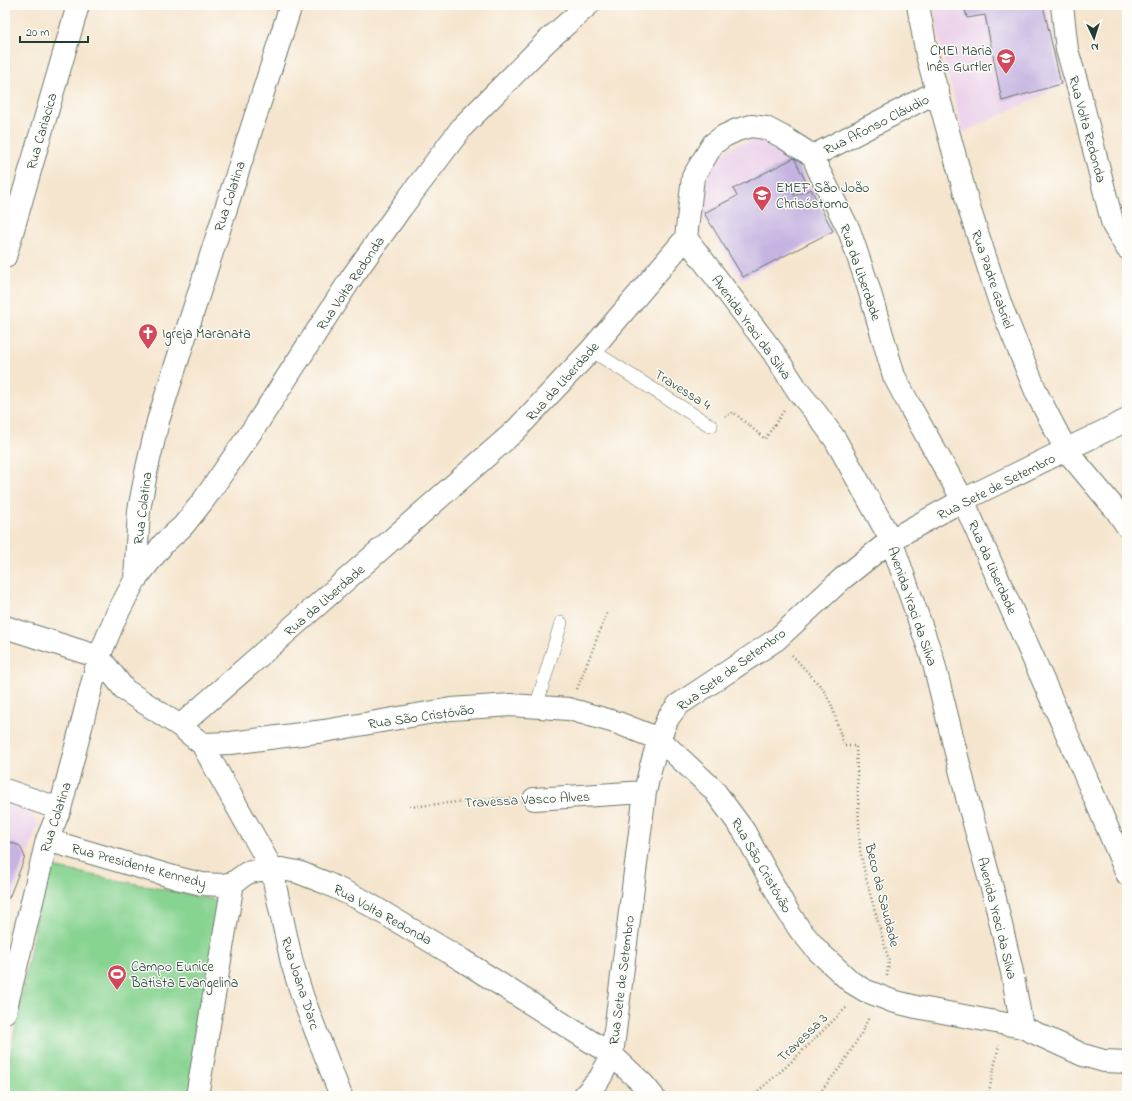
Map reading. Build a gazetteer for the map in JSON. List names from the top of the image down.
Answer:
{
  "streets": {
    "street": [
      "Rua Afonso Cláudio",
      "Rua Volta Redonda",
      "Rua Cariacica",
      "Rua Colatina",
      "Rua da Liberdade",
      "Rua Padre Gabriel",
      "Avenida Yraci da Silva",
      "Rua Sete de Setembro",
      "Rua São Cristóvão",
      "Travessa Vasco Alves",
      "Rua Presidente Kennedy",
      "Rua Joana D'arc"
    ],
    "lane": ["Travessa 4"],
    "path": ["Beco da Saudade", "Travessa 3"]
  },
  "crossings": [
    ["Rua Afonso Cláudio", "Rua da Liberdade"],
    ["Rua Afonso Cláudio", "Rua Padre Gabriel"],
    ["Rua Volta Redonda", "Rua Colatina"],
    ["Rua Volta Redonda", "Rua Sete de Setembro"],
    ["Rua Volta Redonda", "Rua Joana D'arc"],
    ["Rua Colatina", "Rua Presidente Kennedy"],
    ["Rua da Liberdade", "Avenida Yraci da Silva"],
    ["Rua da Liberdade", "Travessa 4"],
    ["Rua da Liberdade", "Rua Sete de Setembro"],
    ["Rua Padre Gabriel", "Rua Sete de Setembro"],
    ["Avenida Yraci da Silva", "Travessa 4"],
    ["Avenida Yraci da Silva", "Rua Sete de Setembro"],
    ["Avenida Yraci da Silva", "Rua São Cristóvão"],
    ["Rua Sete de Setembro", "Rua São Cristóvão"],
    ["Rua Sete de Setembro", "Travessa Vasco Alves"],
    ["Rua Sete de Setembro", "Beco da Saudade"],
    ["Rua São Cristóvão", "Beco da Saudade"],
    ["Rua São Cristóvão", "Travessa 3"],
    ["Beco da Saudade", "Travessa 3"]
  ],
  "places": {
    "school or university": ["CMEI Maria Inês Gurtler", "EMEF São João Chrisóstomo"],
    "church": ["Igreja Maranata"],
    "sports": ["Campo Eunice Batista Evangelina"]
  },
  "scale_bar": "20 m",
  "north": "bottom"
}
